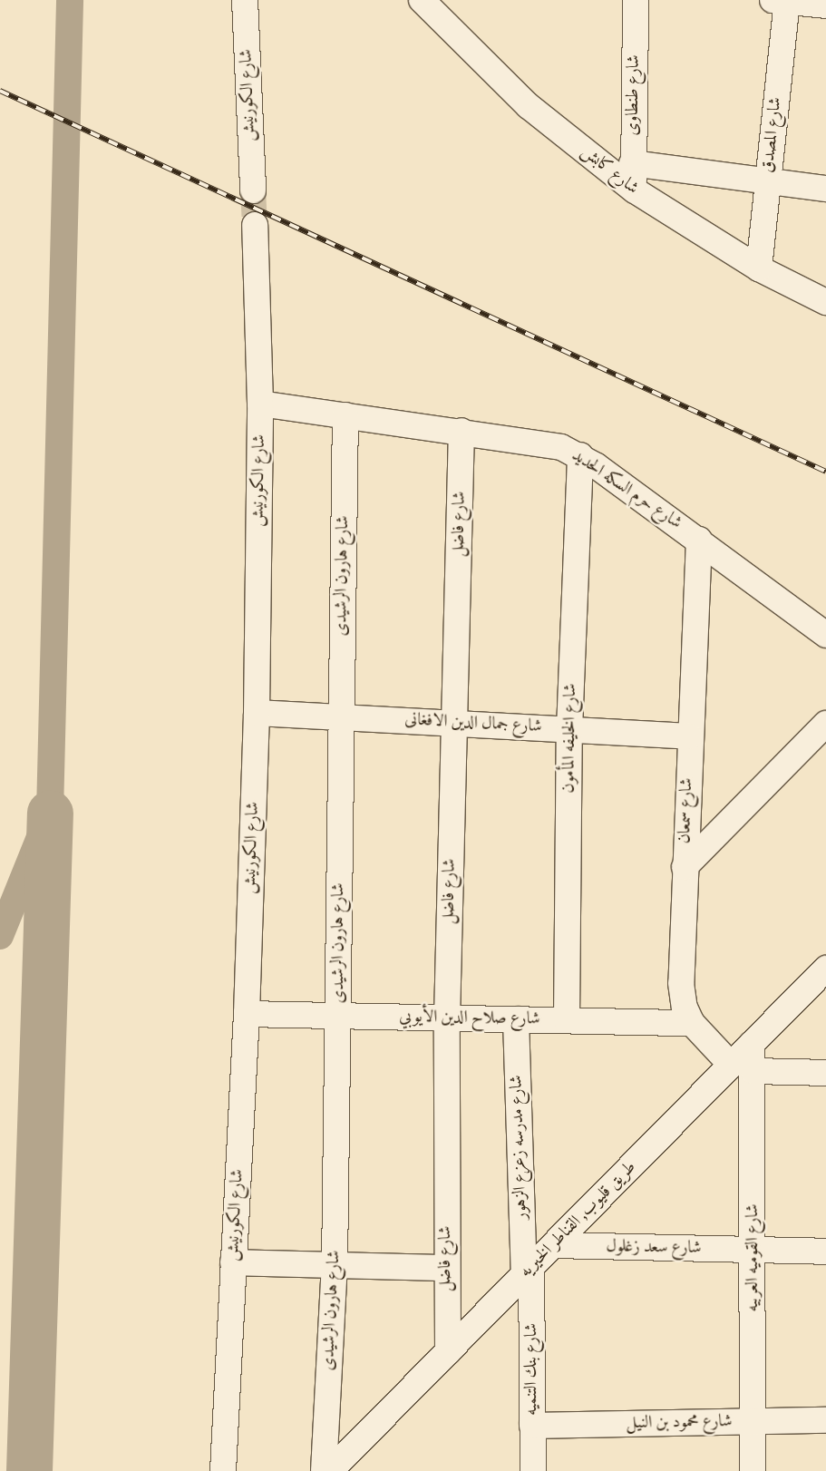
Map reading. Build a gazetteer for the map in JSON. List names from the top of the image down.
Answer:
{
  "streets": {
    "street": [
      "شارع الكورنيش",
      "شارع طنطاوى",
      "شارع المصدق",
      "شارع كابش",
      "شارع حرم السكه الحديد",
      "شارع فاضل",
      "شارع هارون الرشيدى",
      "شارع جمال الدين الافغانى",
      "شارع الخليفه المأمون",
      "شارع سمعان",
      "شارع صلاح الدين الأيوبي",
      "شارع مدرسه زعزع الزهور",
      "طريق قليوب, القناطر الخيريه",
      "شارع سعد زغلول",
      "شارع القوميه العربيه",
      "شارع بنك التنميه",
      "شارع محمود بن النيل"
    ]
  },
  "crossings": [
    ["شارع الكورنيش", "شارع حرم السكه الحديد"],
    ["شارع الكورنيش", "شارع جمال الدين الافغانى"],
    ["شارع الكورنيش", "شارع صلاح الدين الأيوبي"],
    ["شارع طنطاوى", "شارع كابش"],
    ["شارع المصدق", "شارع كابش"],
    ["شارع حرم السكه الحديد", "شارع فاضل"],
    ["شارع حرم السكه الحديد", "شارع هارون الرشيدى"],
    ["شارع حرم السكه الحديد", "شارع الخليفه المأمون"],
    ["شارع حرم السكه الحديد", "شارع سمعان"],
    ["شارع فاضل", "شارع جمال الدين الافغانى"],
    ["شارع فاضل", "شارع صلاح الدين الأيوبي"],
    ["شارع فاضل", "طريق قليوب, القناطر الخيريه"],
    ["شارع هارون الرشيدى", "شارع جمال الدين الافغانى"],
    ["شارع هارون الرشيدى", "شارع صلاح الدين الأيوبي"],
    ["شارع جمال الدين الافغانى", "شارع الخليفه المأمون"],
    ["شارع جمال الدين الافغانى", "شارع سمعان"],
    ["شارع الخليفه المأمون", "شارع صلاح الدين الأيوبي"],
    ["شارع سمعان", "شارع صلاح الدين الأيوبي"],
    ["شارع سمعان", "طريق قليوب, القناطر الخيريه"],
    ["شارع سمعان", "شارع القوميه العربيه"],
    ["شارع صلاح الدين الأيوبي", "شارع مدرسه زعزع الزهور"],
    ["شارع مدرسه زعزع الزهور", "طريق قليوب, القناطر الخيريه"],
    ["شارع مدرسه زعزع الزهور", "شارع بنك التنميه"],
    ["طريق قليوب, القناطر الخيريه", "شارع سعد زغلول"],
    ["طريق قليوب, القناطر الخيريه", "شارع القوميه العربيه"],
    ["طريق قليوب, القناطر الخيريه", "شارع بنك التنميه"],
    ["شارع سعد زغلول", "شارع القوميه العربيه"],
    ["شارع القوميه العربيه", "شارع محمود بن النيل"],
    ["شارع بنك التنميه", "شارع محمود بن النيل"]
  ]
}
